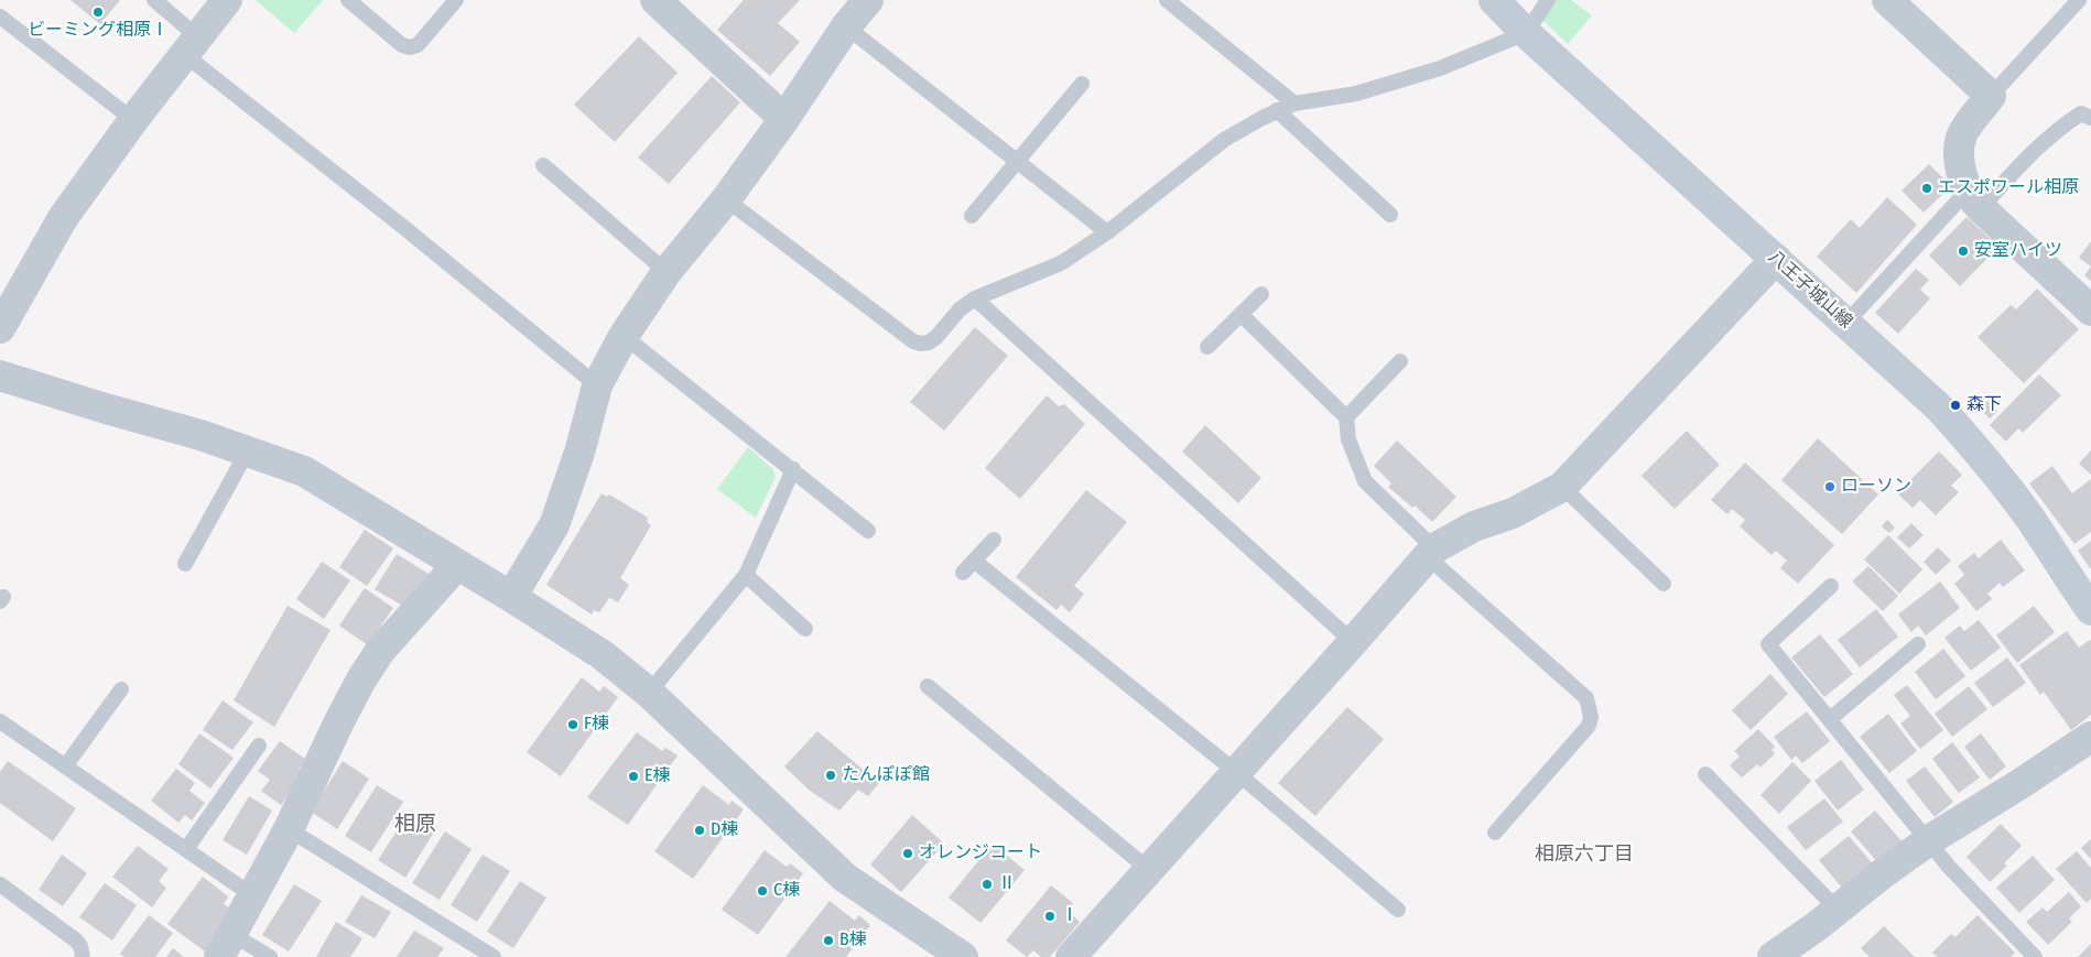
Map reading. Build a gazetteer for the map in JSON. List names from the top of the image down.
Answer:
{
  "streets": {
    "main road": ["八王子城山線"]
  },
  "districts": ["相原", "相原六丁目"],
  "places": [
    "ビーミング相原Ⅰ",
    "エスポワール相原",
    "安室ハイツ",
    "森下",
    "ローソン",
    "F棟",
    "たんぽぽ館",
    "E棟",
    "D棟",
    "オレンジコート",
    "Ⅱ",
    "C棟",
    "Ⅰ",
    "B棟"
  ]
}
